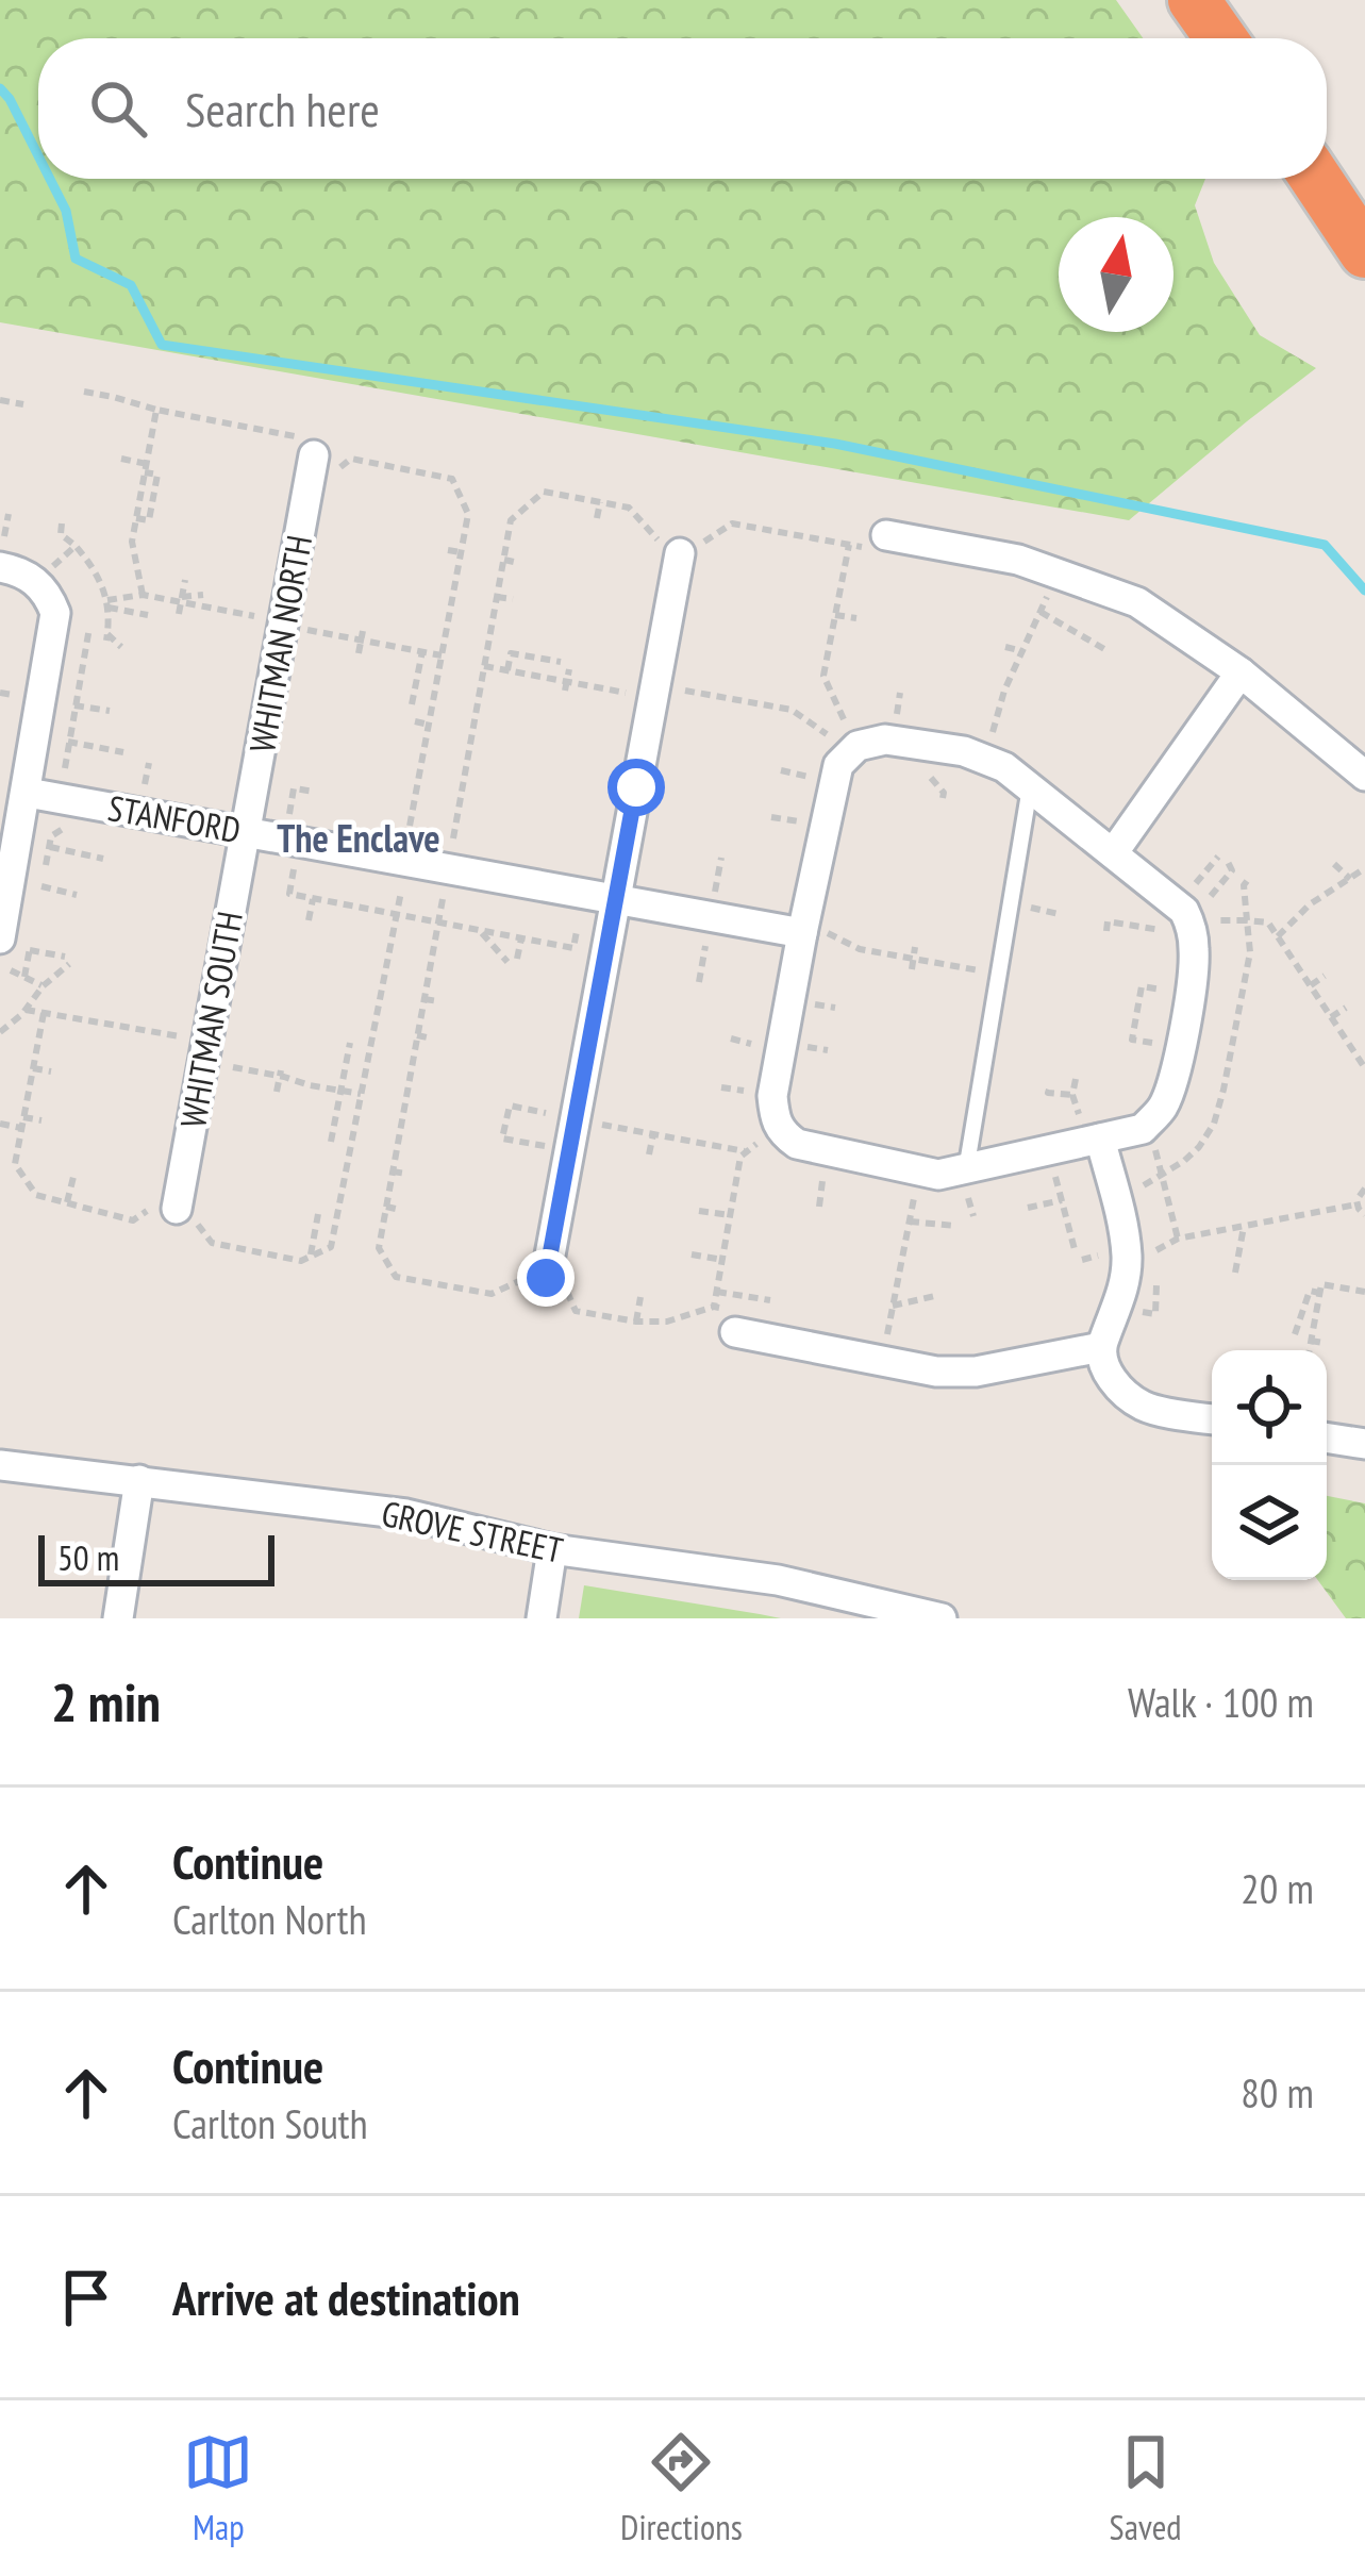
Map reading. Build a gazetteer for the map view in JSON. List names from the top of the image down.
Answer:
{
  "streets": {
    "street": [
      "WHITMAN NORTH",
      "STANFORD",
      "WHITMAN SOUTH",
      "GROVE STREET"
    ]
  },
  "crossings": [
    ["WHITMAN NORTH", "STANFORD"],
    ["WHITMAN NORTH", "WHITMAN SOUTH"],
    ["STANFORD", "WHITMAN SOUTH"]
  ],
  "districts": ["The Enclave"],
  "scale_bar": "50 m",
  "north": "top",
  "page": {
    "search": "Search here",
    "scale": "50 m",
    "heading": ["2 min", "Walk · 100 m"],
    "list": [
      ["Continue", "Carlton North", "20 m"],
      ["Continue", "Carlton South", "80 m"],
      "Arrive at destination"
    ],
    "nav": ["Map", "Directions", "Saved"]
  }
}
